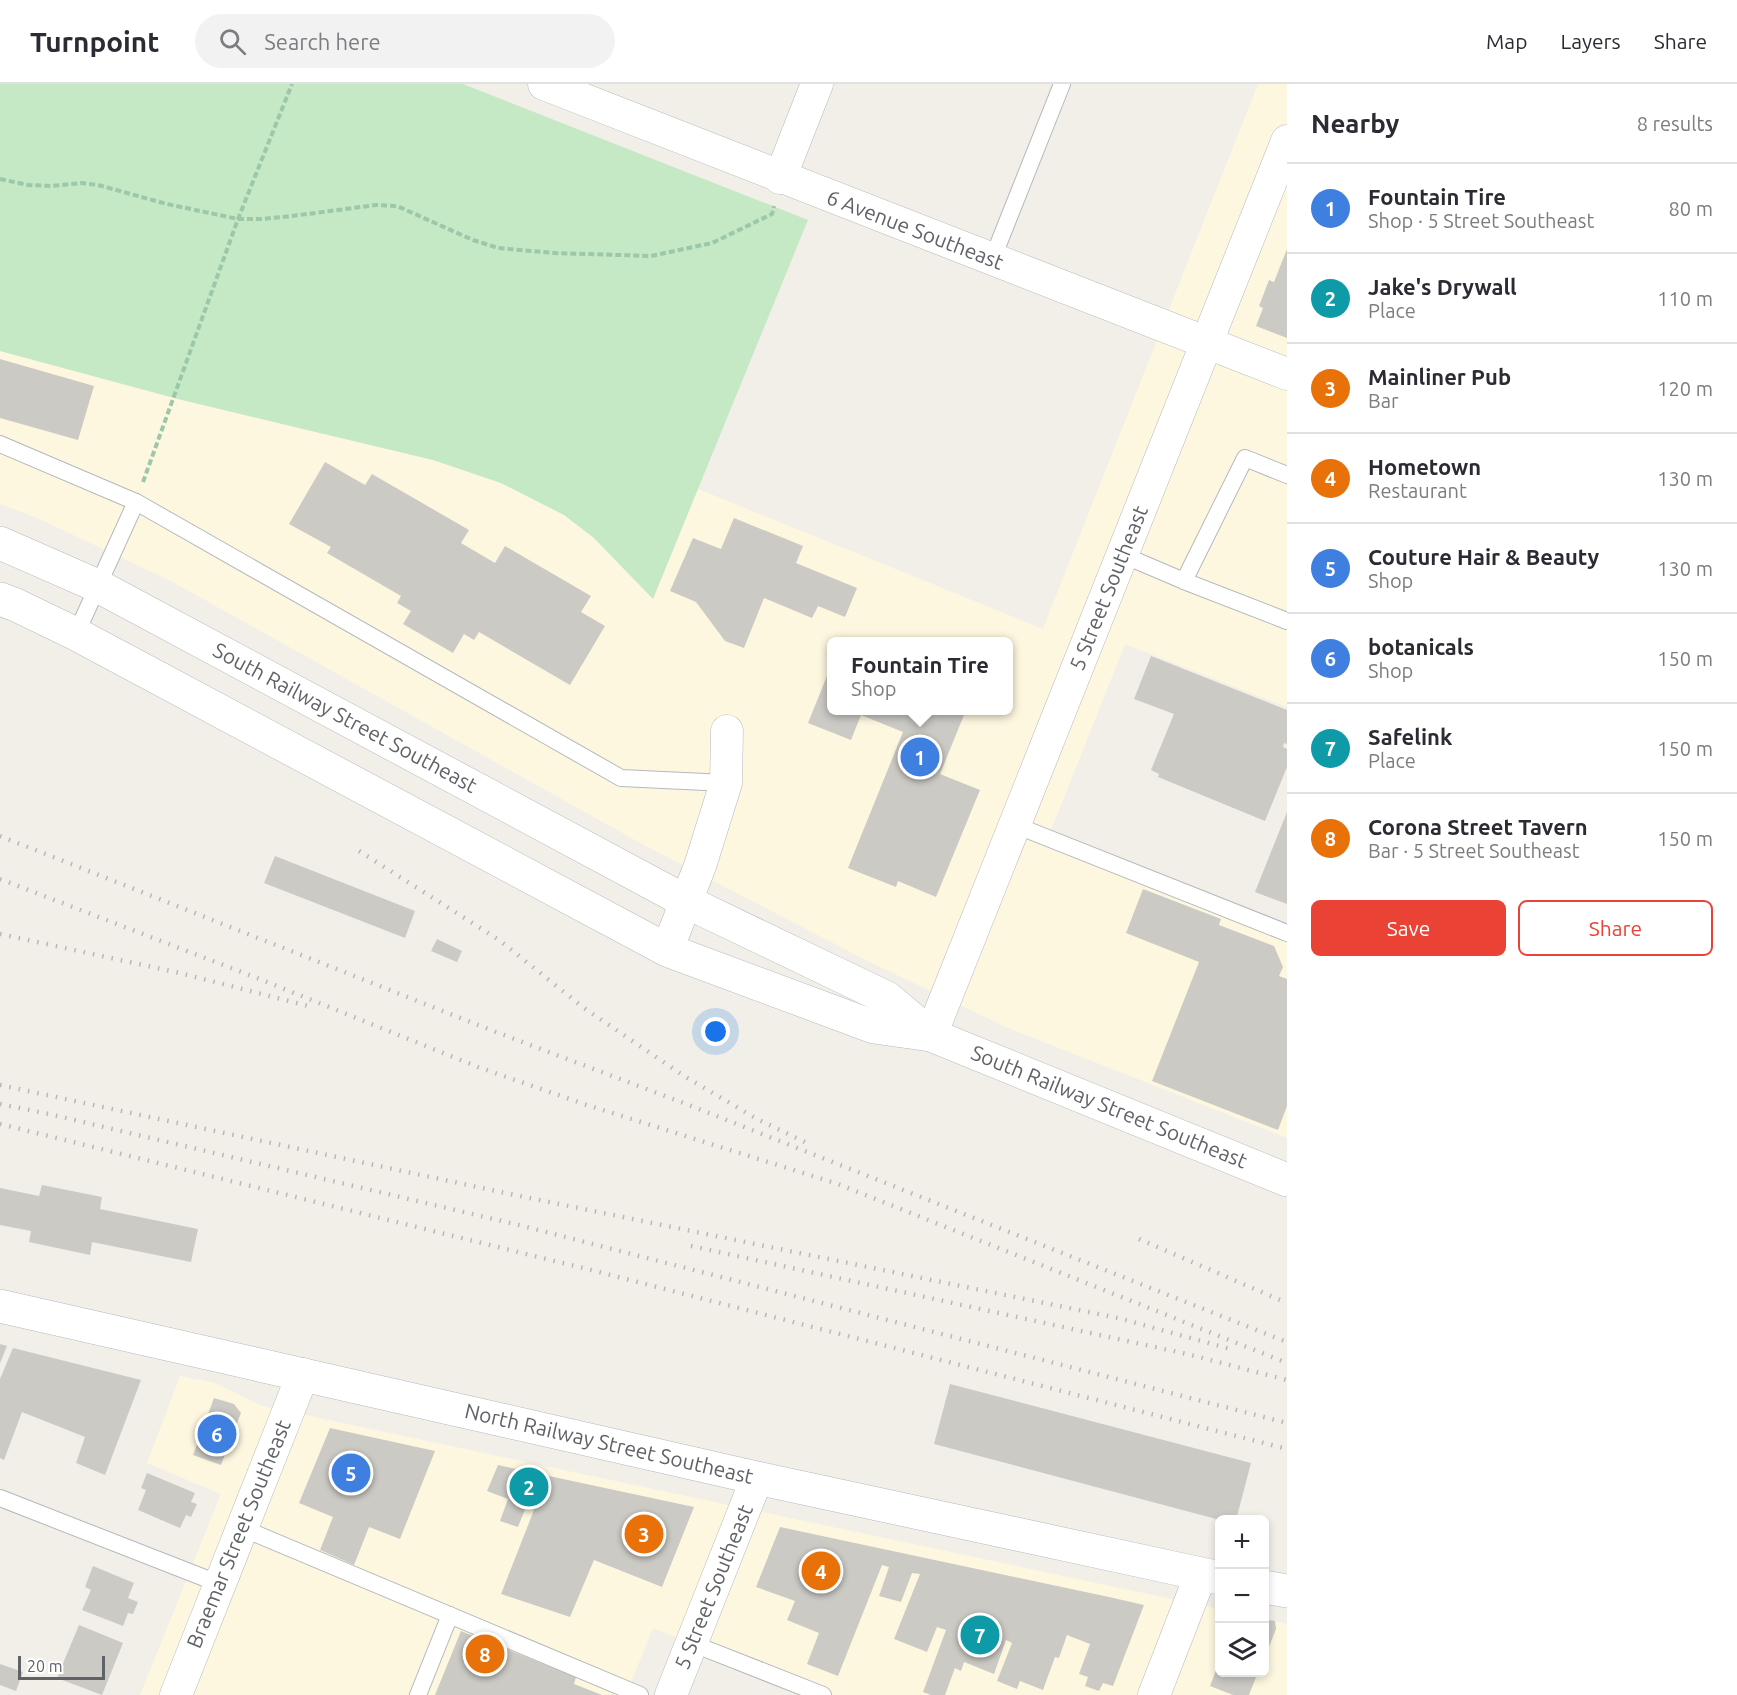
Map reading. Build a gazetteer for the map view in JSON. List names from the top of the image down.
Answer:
{
  "streets": {
    "main road": ["South Railway Street Southeast", "North Railway Street Southeast"],
    "street": ["6 Avenue Southeast", "5 Street Southeast", "Braemar Street Southeast"]
  },
  "crossings": [
    ["6 Avenue Southeast", "5 Street Southeast"],
    ["5 Street Southeast", "South Railway Street Southeast"],
    ["5 Street Southeast", "North Railway Street Southeast"],
    ["North Railway Street Southeast", "Braemar Street Southeast"]
  ],
  "scale_bar": "20 m",
  "page": {
    "header": "Turnpoint",
    "search": "Search here",
    "nav": ["Map", "Layers", "Share"],
    "heading": ["Nearby", "8 results"],
    "list": [
      {
        "mark": "1",
        "name": "Fountain Tire",
        "note": "Shop · 5 Street Southeast",
        "value": "80 m"
      },
      {
        "mark": "2",
        "name": "Jake's Drywall",
        "note": "Place",
        "value": "110 m"
      },
      {
        "mark": "3",
        "name": "Mainliner Pub",
        "note": "Bar",
        "value": "120 m"
      },
      {
        "mark": "4",
        "name": "Hometown",
        "note": "Restaurant",
        "value": "130 m"
      },
      {
        "mark": "5",
        "name": "Couture Hair & Beauty",
        "note": "Shop",
        "value": "130 m"
      },
      {
        "mark": "6",
        "name": "botanicals",
        "note": "Shop",
        "value": "150 m"
      },
      {
        "mark": "7",
        "name": "Safelink",
        "note": "Place",
        "value": "150 m"
      },
      {
        "mark": "8",
        "name": "Corona Street Tavern",
        "note": "Bar · 5 Street Southeast",
        "value": "150 m"
      }
    ],
    "popup": ["Fountain Tire", "Shop"],
    "pins": [
      "1",
      "6",
      "5",
      "2",
      "3",
      "4",
      "7",
      "8"
    ],
    "buttons": ["Save", "Share"],
    "map_buttons": ["+", "−"],
    "scale": "20 m"
  }
}
